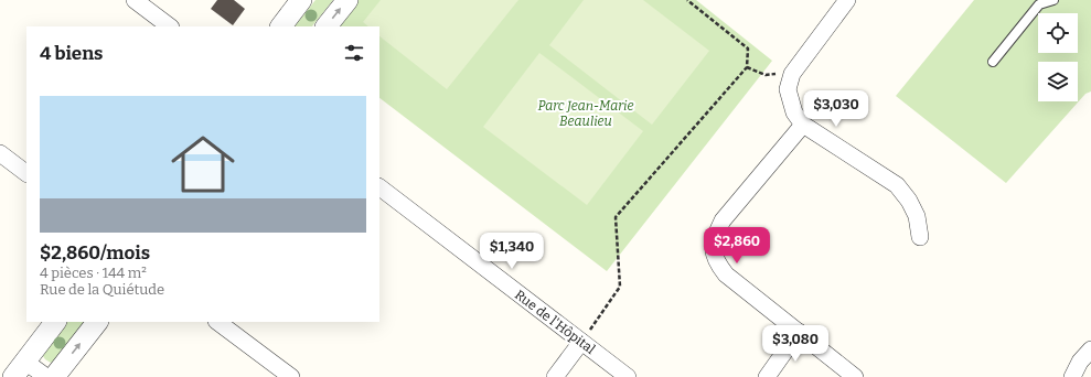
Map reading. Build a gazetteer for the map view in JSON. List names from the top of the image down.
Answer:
{
  "streets": {
    "street": ["Rue de l'Hôpital"]
  },
  "parks": ["Parc Jean-Marie Beaulieu"],
  "page": {
    "heading": "4 biens",
    "list": [
      {
        "name": "$2,860/mois",
        "note": "4 pièces · 144 m² · Rue de la Quiétude"
      }
    ],
    "price": [
      "$3,030",
      "$2,860",
      "$1,340",
      "$3,080"
    ]
  }
}
